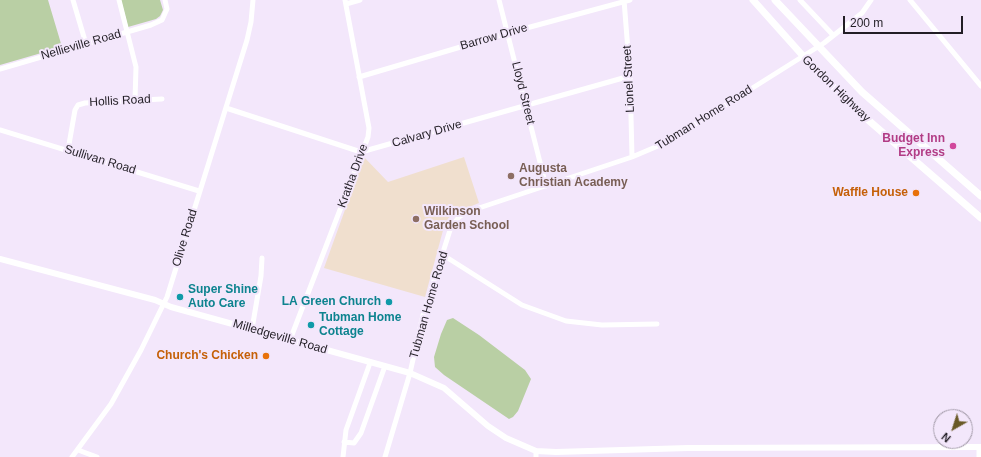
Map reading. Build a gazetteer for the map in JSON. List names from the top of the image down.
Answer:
{
  "streets": {
    "highway": ["Gordon Highway"],
    "main road": ["Milledgeville Road"],
    "street": [
      "Barrow Drive",
      "Nellieville Road",
      "Lionel Street",
      "Lloyd Street",
      "Hollis Road",
      "Tubman Home Road",
      "Calvary Drive",
      "Sullivan Road",
      "Kratha Drive",
      "Olive Road"
    ]
  },
  "crossings": [
    ["Barrow Drive", "Lionel Street"],
    ["Barrow Drive", "Lloyd Street"],
    ["Barrow Drive", "Kratha Drive"],
    ["Lionel Street", "Tubman Home Road"],
    ["Lionel Street", "Calvary Drive"],
    ["Gordon Highway", "Tubman Home Road"],
    ["Lloyd Street", "Tubman Home Road"],
    ["Lloyd Street", "Calvary Drive"],
    ["Hollis Road", "Sullivan Road"],
    ["Tubman Home Road", "Milledgeville Road"],
    ["Calvary Drive", "Kratha Drive"],
    ["Sullivan Road", "Olive Road"],
    ["Kratha Drive", "Milledgeville Road"],
    ["Olive Road", "Milledgeville Road"]
  ],
  "places": [
    "Budget Inn Express",
    "Augusta Christian Academy",
    "Waffle House",
    "Wilkinson Garden School",
    "Super Shine Auto Care",
    "LA Green Church",
    "Tubman Home Cottage",
    "Church's Chicken"
  ],
  "scale_bar": "200 m",
  "north": "bottom left"
}
